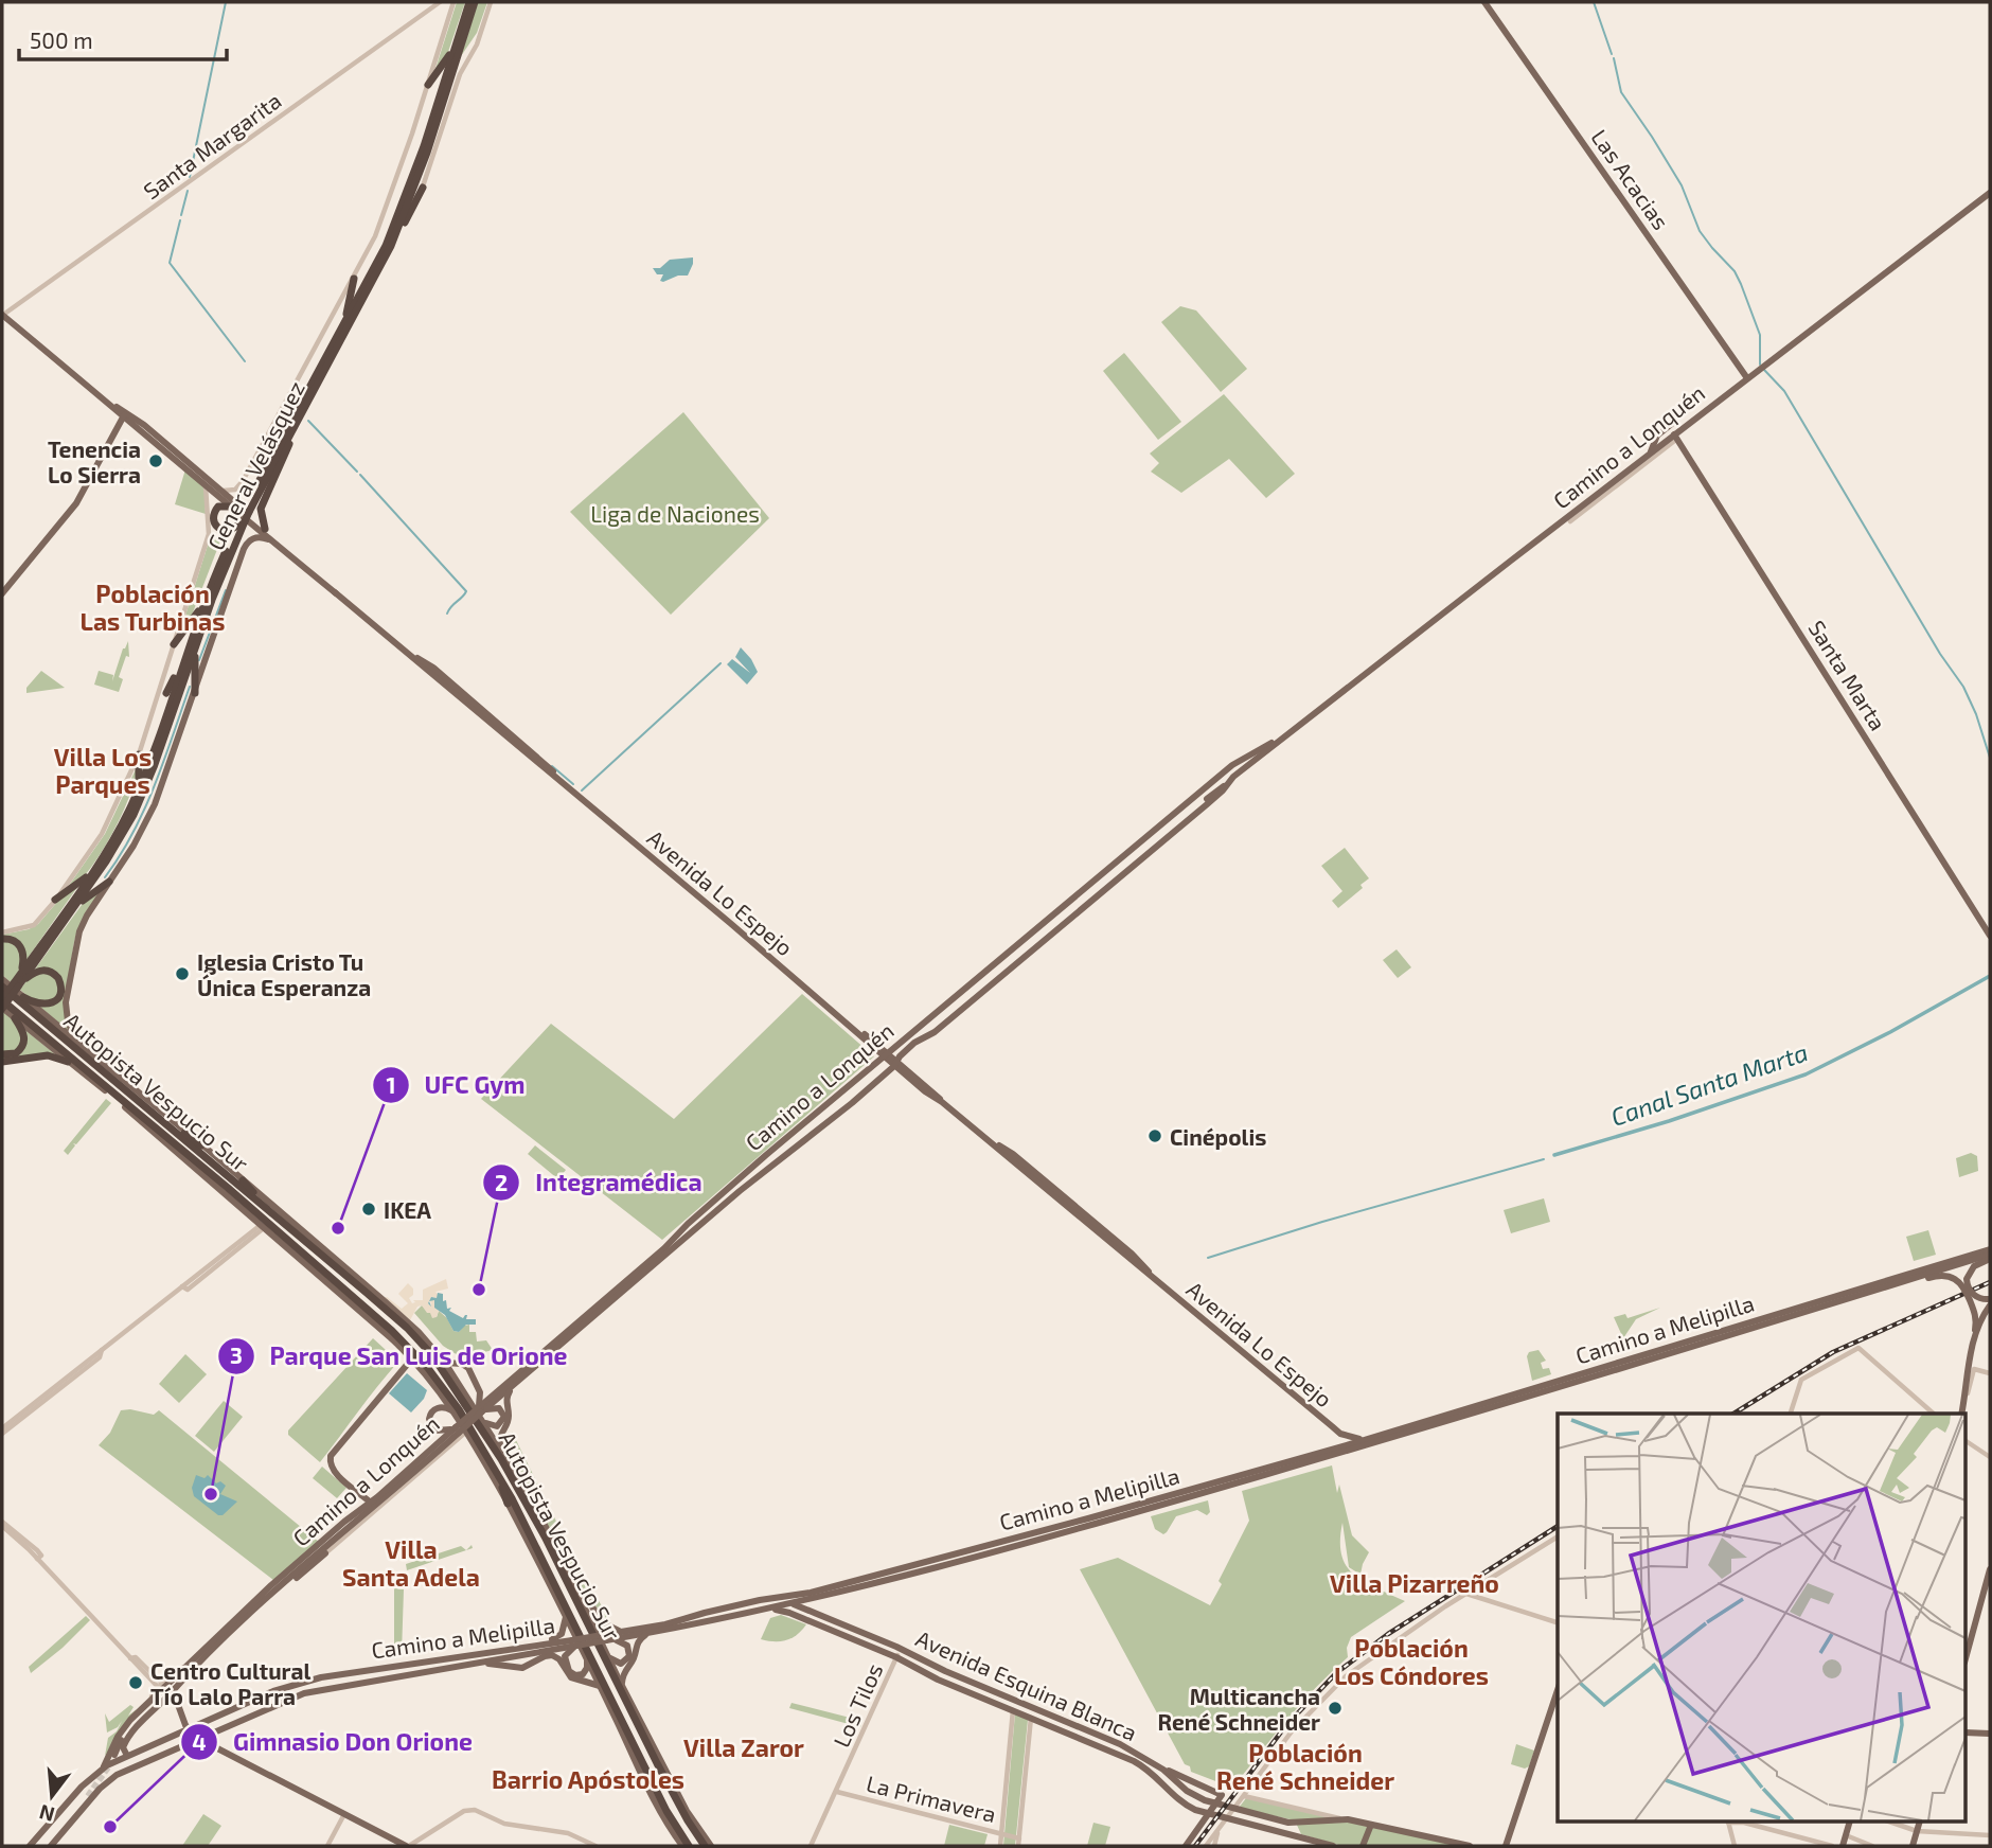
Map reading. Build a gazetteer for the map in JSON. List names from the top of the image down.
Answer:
{
  "streets": {
    "highway": ["General Velásquez", "Autopista Vespucio Sur"],
    "main road": [
      "Las Acacias",
      "Camino a Lonquén",
      "Santa Marta",
      "Avenida Lo Espejo",
      "Camino a Melipilla",
      "Avenida Esquina Blanca"
    ],
    "street": ["Santa Margarita", "Los Tilos", "La Primavera"]
  },
  "crossings": [
    ["Santa Margarita", "Avenida Lo Espejo"],
    ["Las Acacias", "Camino a Lonquén"],
    ["Camino a Lonquén", "Santa Marta"],
    ["Camino a Lonquén", "Avenida Lo Espejo"],
    ["Camino a Lonquén", "Camino a Melipilla"],
    ["General Velásquez", "Autopista Vespucio Sur"],
    ["Camino a Melipilla", "Avenida Esquina Blanca"],
    ["Avenida Esquina Blanca", "Los Tilos"],
    ["Los Tilos", "La Primavera"]
  ],
  "districts": [
    "Población Las Turbinas",
    "Villa Los Parques",
    "Villa Santa Adela",
    "Villa Pizarreño",
    "Población Los Cóndores",
    "Villa Zaror",
    "Población René Schneider",
    "Barrio Apóstoles"
  ],
  "water": ["Canal Santa Marta"],
  "parks": ["Liga de Naciones"],
  "places": [
    "Tenencia Lo Sierra",
    "Iglesia Cristo Tu Única Esperanza",
    "Cinépolis",
    "IKEA",
    "UFC Gym",
    "Integramédica",
    "Parque San Luis de Orione",
    "Centro Cultural Tío Lalo Parra",
    "Multicancha René Schneider",
    "Gimnasio Don Orione"
  ],
  "scale_bar": "500 m",
  "north": "bottom"
}
